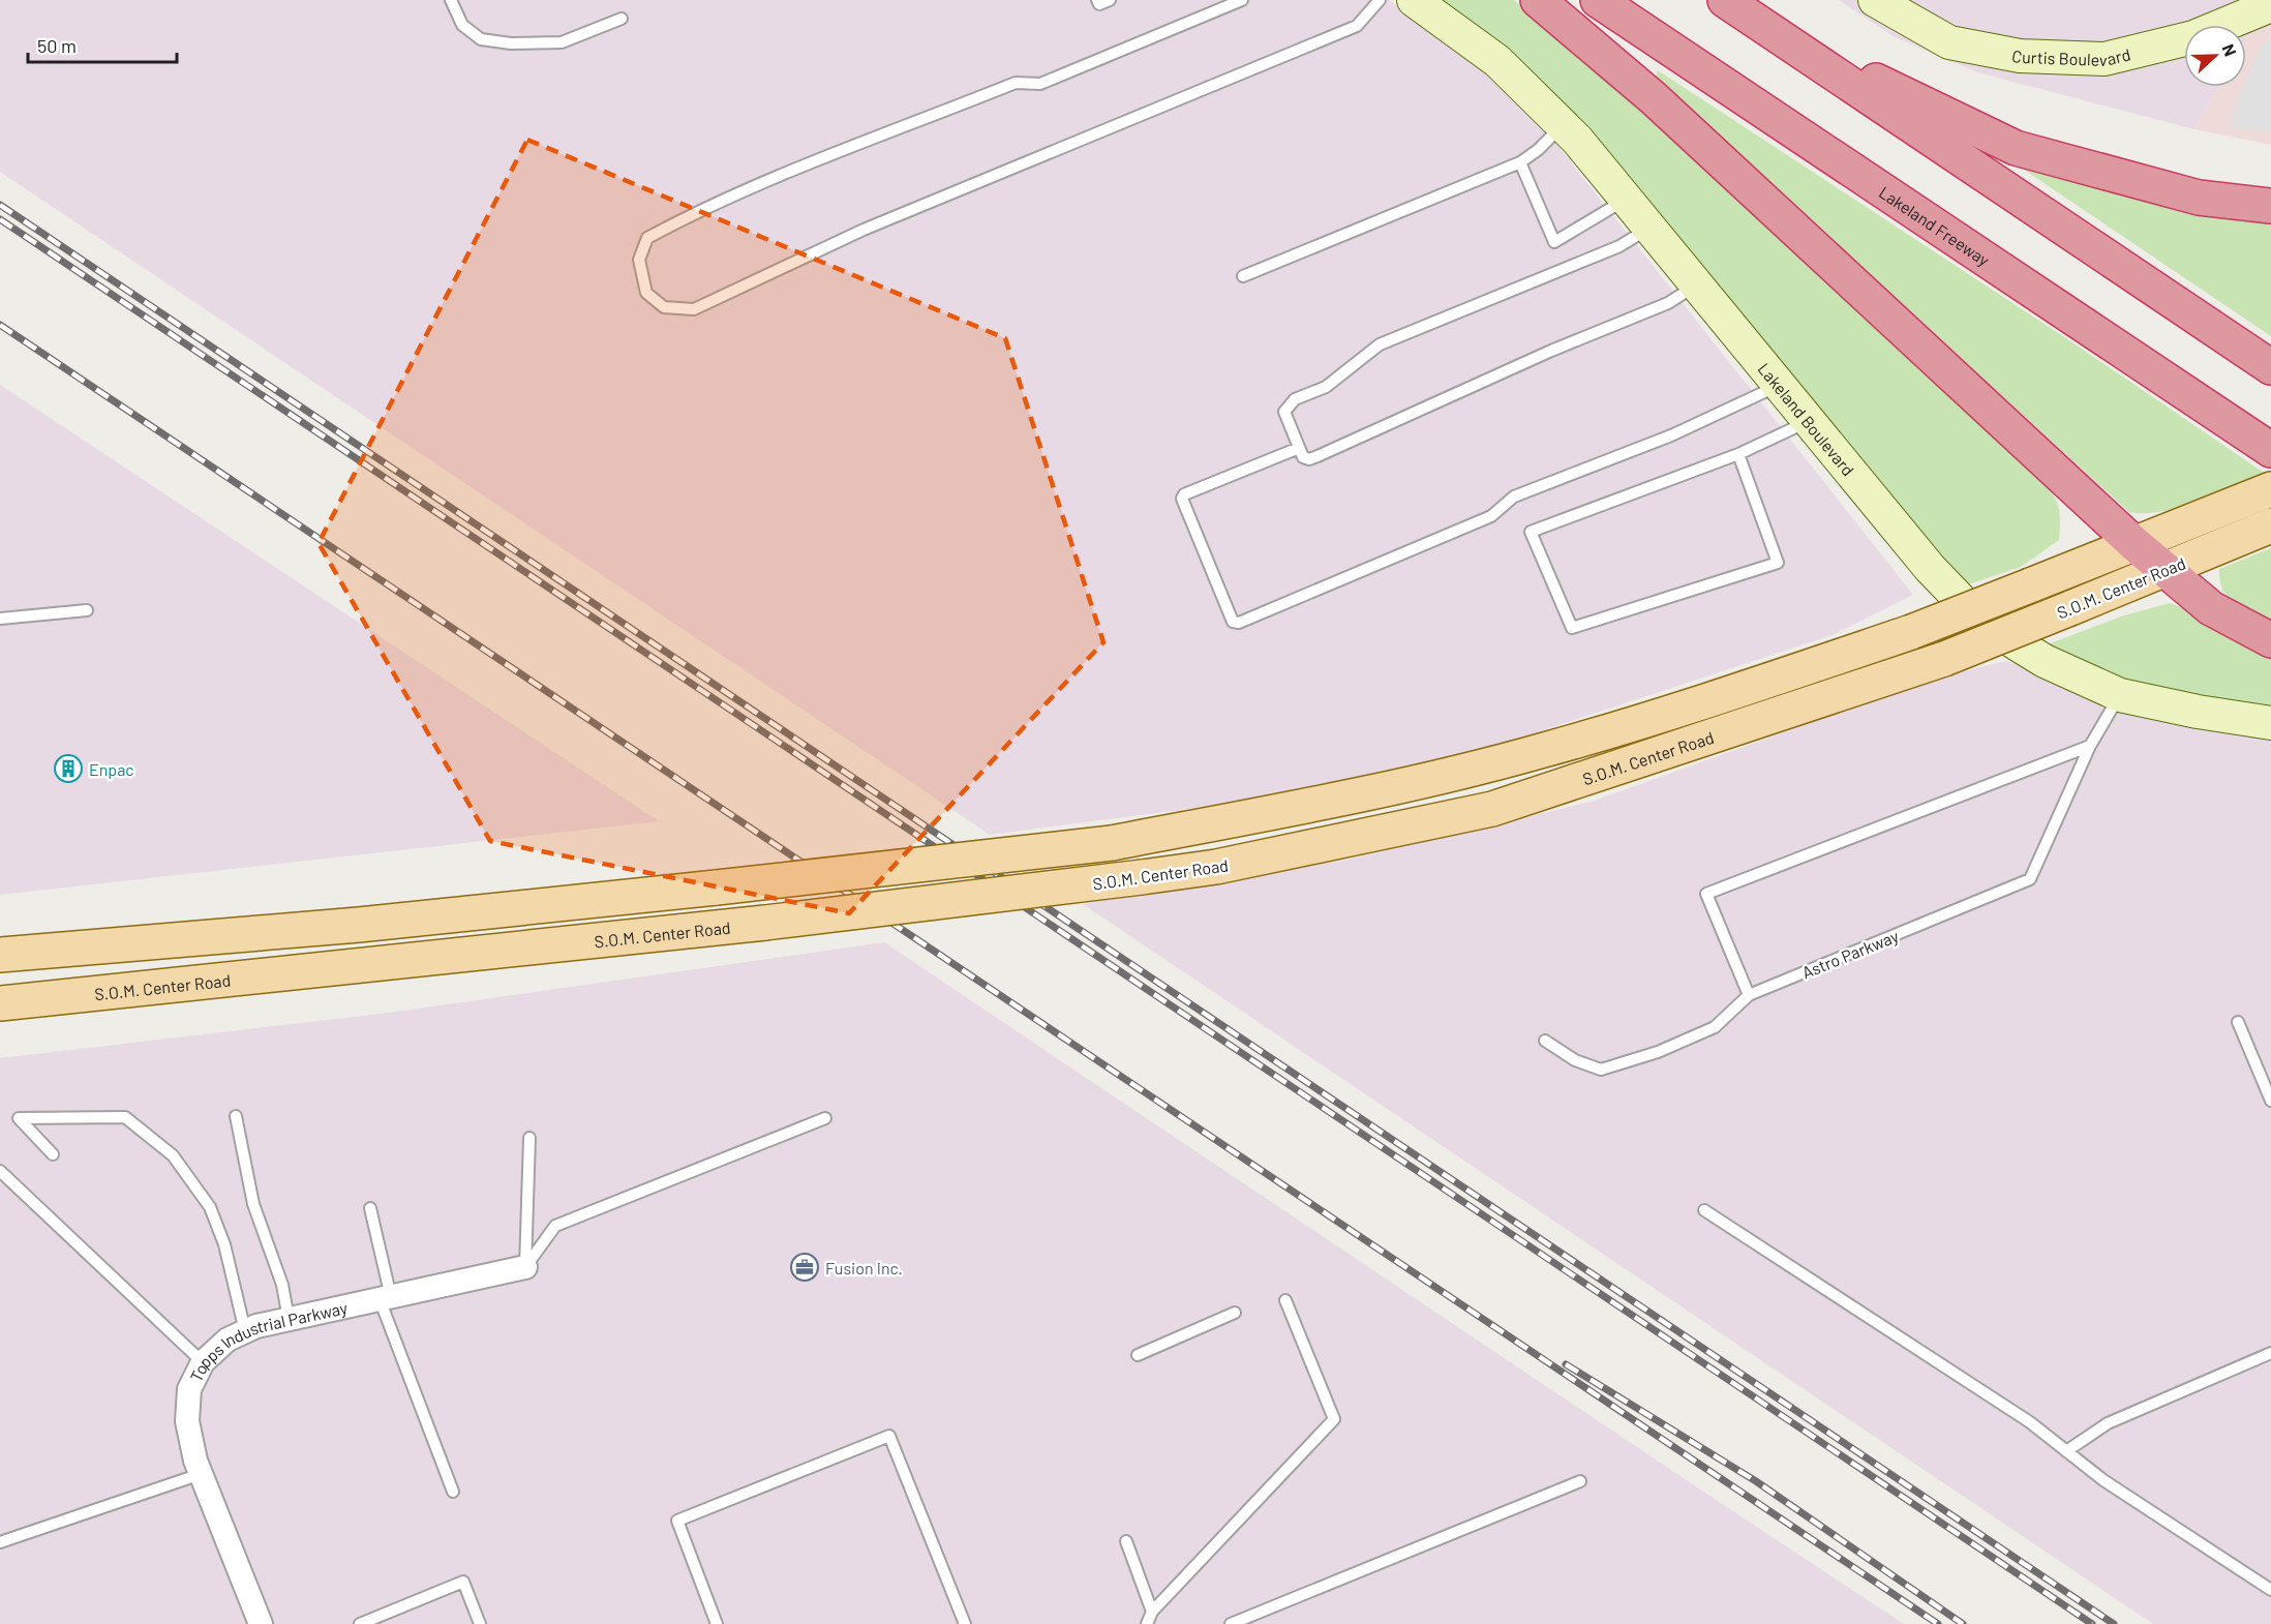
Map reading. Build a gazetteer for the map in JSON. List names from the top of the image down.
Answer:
{
  "streets": {
    "highway": ["Lakeland Freeway"],
    "main road": ["S.O.M. Center Road"],
    "street": ["Curtis Boulevard", "Lakeland Boulevard", "Topps Industrial Parkway"],
    "lane": ["Astro Parkway"]
  },
  "crossings": [
    ["Lakeland Boulevard", "Astro Parkway"]
  ],
  "places": {
    "building": ["Enpac"],
    "office": ["Fusion Inc."]
  },
  "scale_bar": "50 m",
  "north": "right"
}
